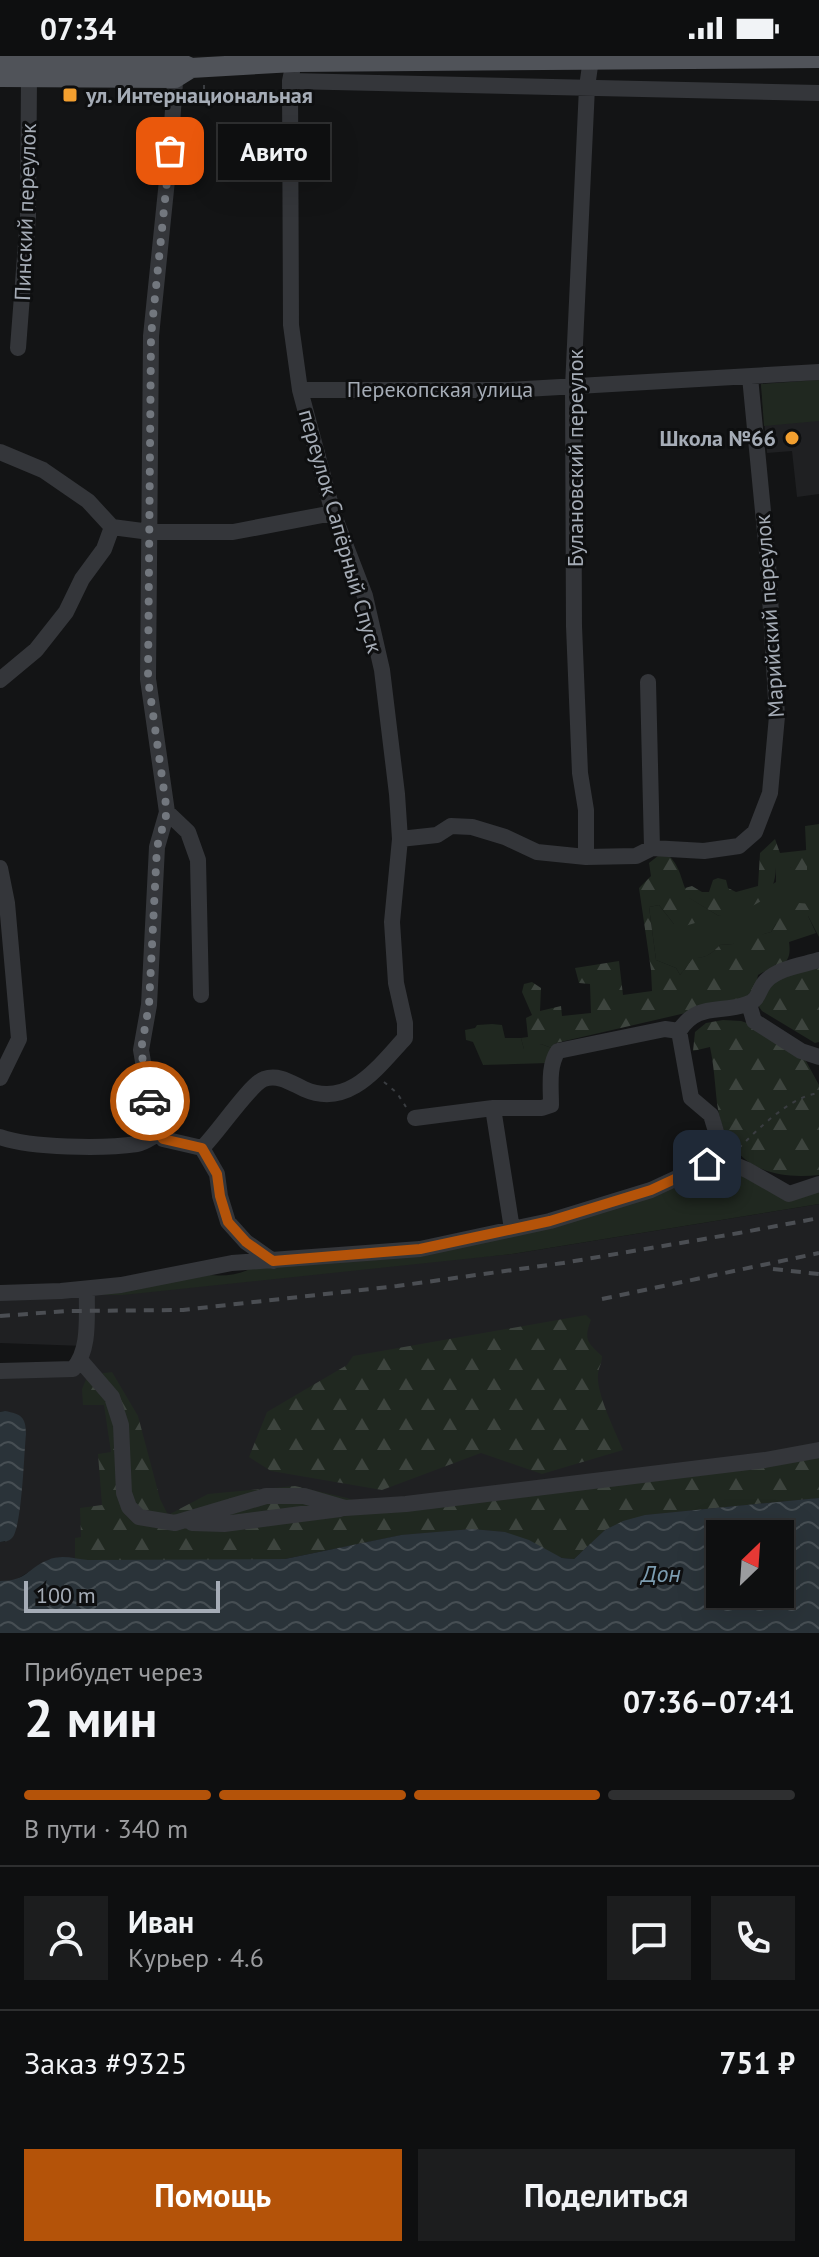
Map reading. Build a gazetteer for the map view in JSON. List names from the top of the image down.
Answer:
{
  "streets": {
    "street": [
      "Пинский переулок",
      "Перекопская улица",
      "Булановский переулок",
      "переулок Сапёрный Спуск",
      "Марийский переулок"
    ]
  },
  "crossings": [
    ["Перекопская улица", "Булановский переулок"],
    ["Перекопская улица", "переулок Сапёрный Спуск"],
    ["Перекопская улица", "Марийский переулок"]
  ],
  "water": ["Дон"],
  "places": {
    "transit": ["ул. Интернациональная"],
    "other": ["Авито", "Школа №66"]
  },
  "scale_bar": "100 m",
  "north": "top right",
  "page": {
    "status": "07:34",
    "bubble": "Авито",
    "scale": "100 m",
    "heading": ["2 мин", "Прибудет через", "07:36–07:41"],
    "panel": [
      "Иван",
      "Курьер · 4.6",
      "Заказ #9325",
      "751 ₽"
    ],
    "bar": "В пути · 340 m",
    "buttons": ["Помощь", "Поделиться"]
  }
}
